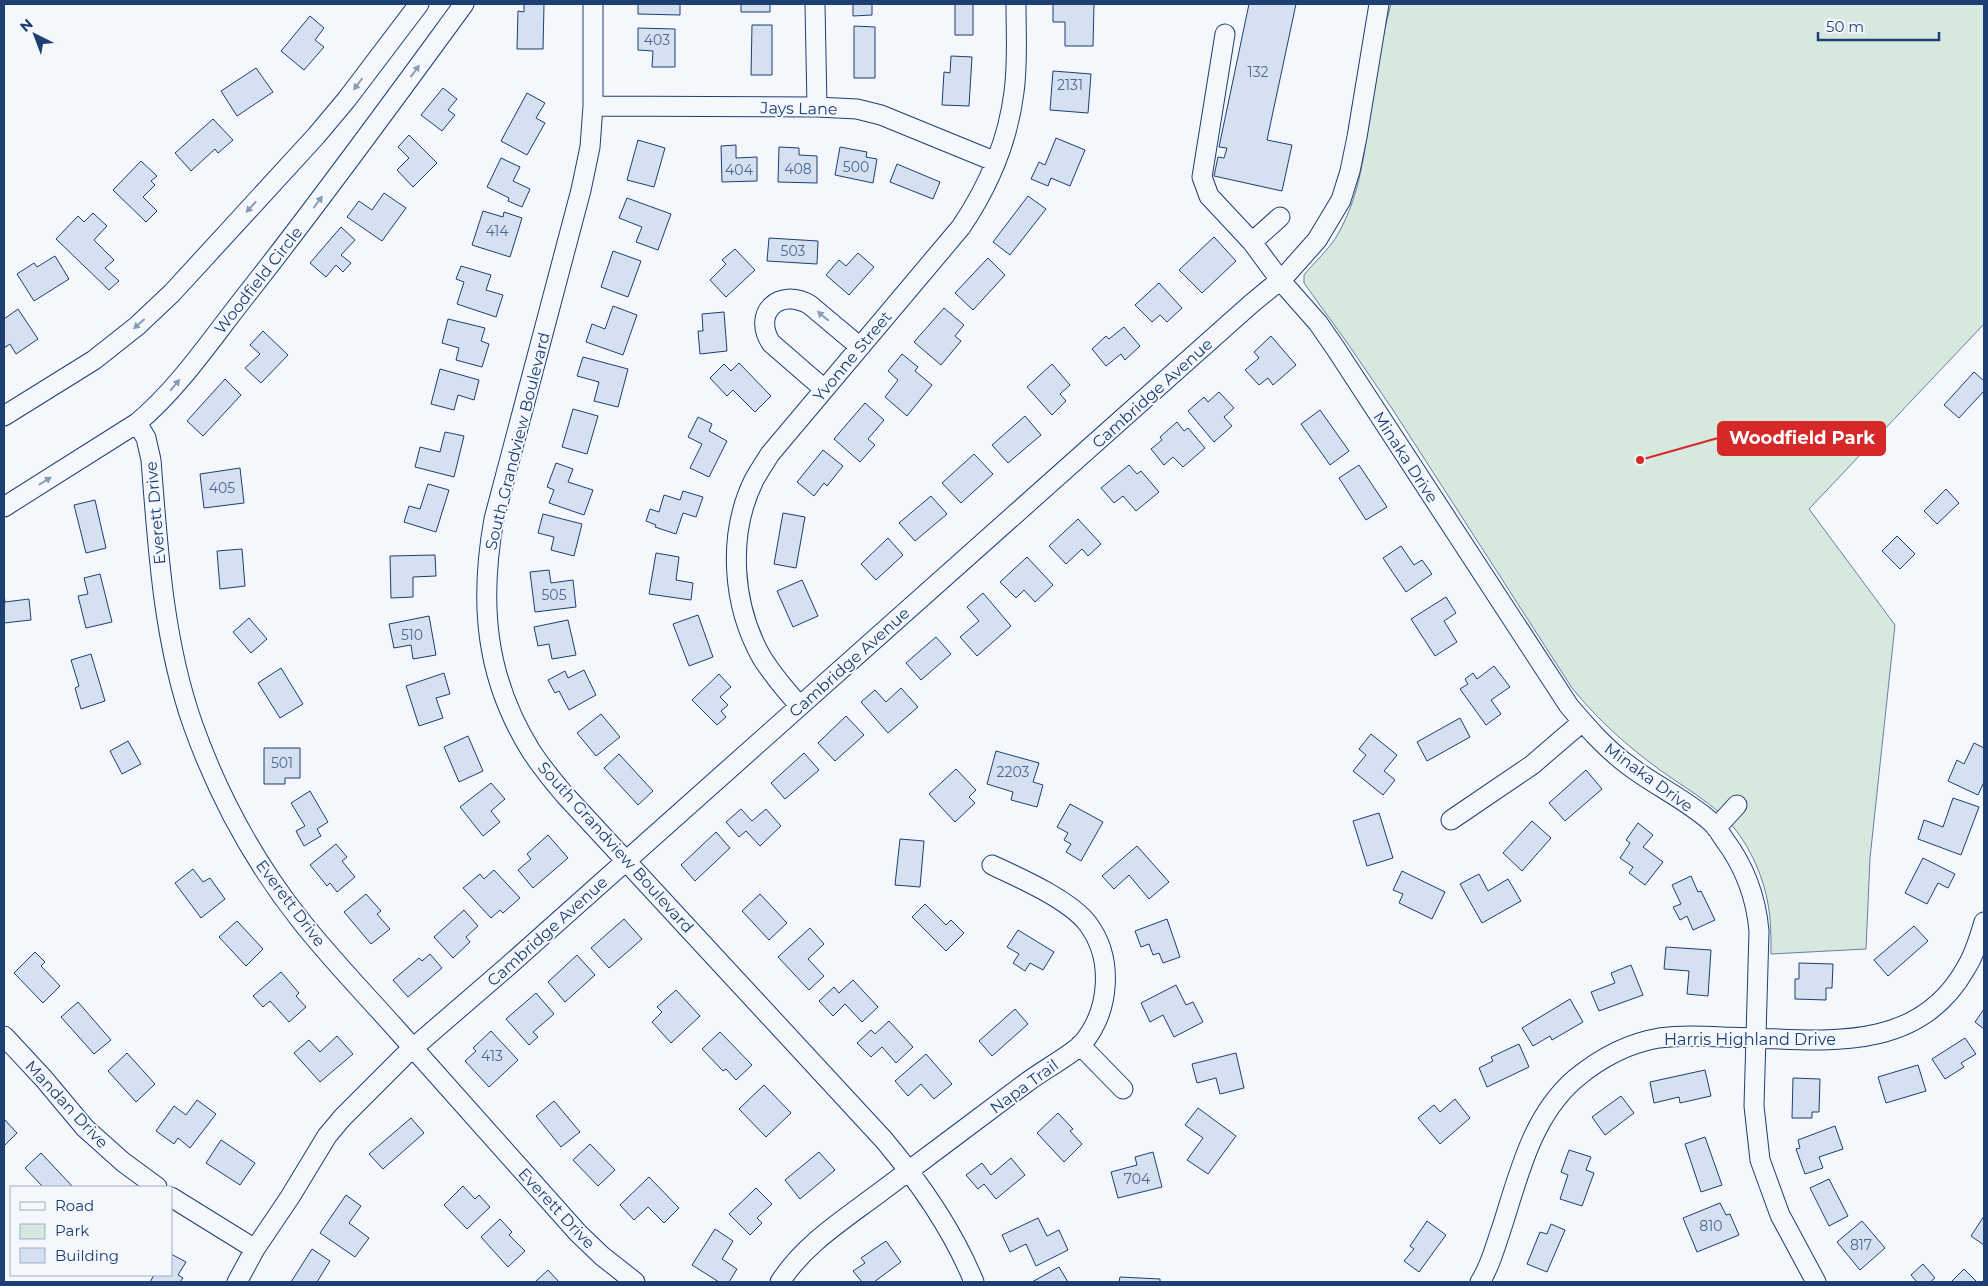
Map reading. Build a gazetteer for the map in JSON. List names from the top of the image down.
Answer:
{
  "streets": {
    "street": [
      "Jays Lane",
      "Woodfield Circle",
      "Yvonne Street",
      "Cambridge Avenue",
      "South Grandview Boulevard",
      "Minaka Drive",
      "Everett Drive",
      "Harris Highland Drive",
      "Napa Trail",
      "Mandan Drive"
    ]
  },
  "crossings": [
    ["Jays Lane", "Yvonne Street"],
    ["Jays Lane", "South Grandview Boulevard"],
    ["Woodfield Circle", "Everett Drive"],
    ["Yvonne Street", "Cambridge Avenue"],
    ["Cambridge Avenue", "South Grandview Boulevard"],
    ["Cambridge Avenue", "Minaka Drive"],
    ["Cambridge Avenue", "Everett Drive"],
    ["South Grandview Boulevard", "Napa Trail"],
    ["Minaka Drive", "Harris Highland Drive"]
  ],
  "places": ["Woodfield Park"],
  "house_numbers": [
    "403",
    "132",
    "2131",
    "500",
    "408",
    "404",
    "414",
    "503",
    "405",
    "505",
    "510",
    "501",
    "2203",
    "413",
    "704",
    "810",
    "817"
  ],
  "legend": ["Road", "Park", "Building"],
  "scale_bar": "50 m",
  "north": "top left"
}
